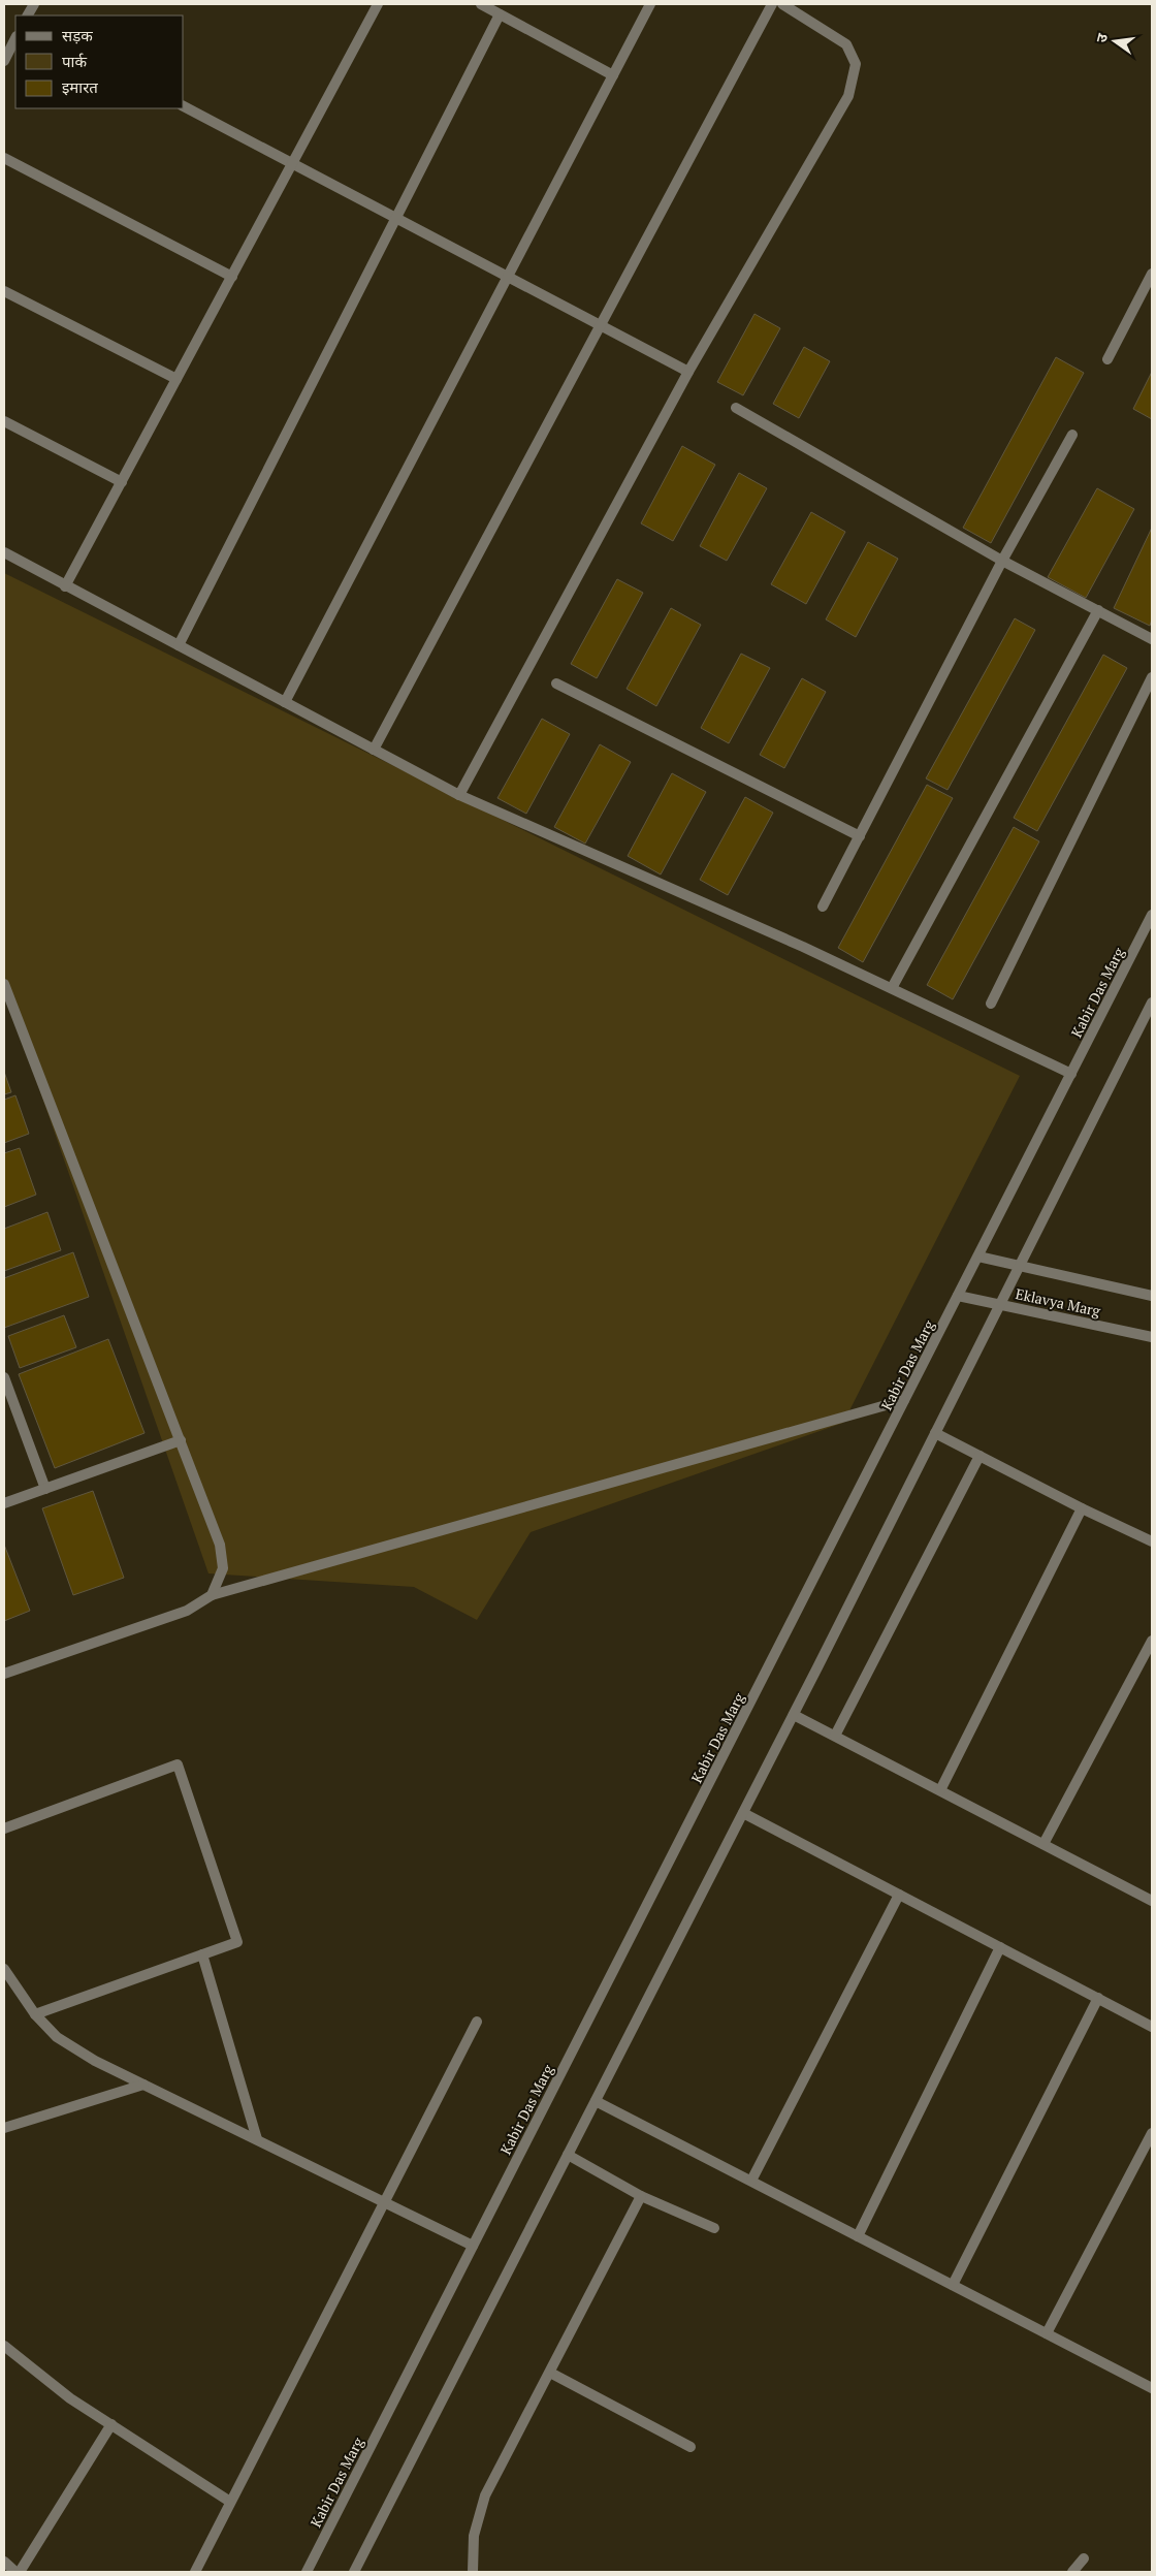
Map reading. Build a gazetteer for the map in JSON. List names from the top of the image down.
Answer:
{
  "streets": {
    "street": ["Kabir Das Marg", "Eklavya Marg"]
  },
  "crossings": [
    ["Kabir Das Marg", "Eklavya Marg"]
  ],
  "legend": ["सड़क", "पार्क", "इमारत"],
  "north": "left"
}
